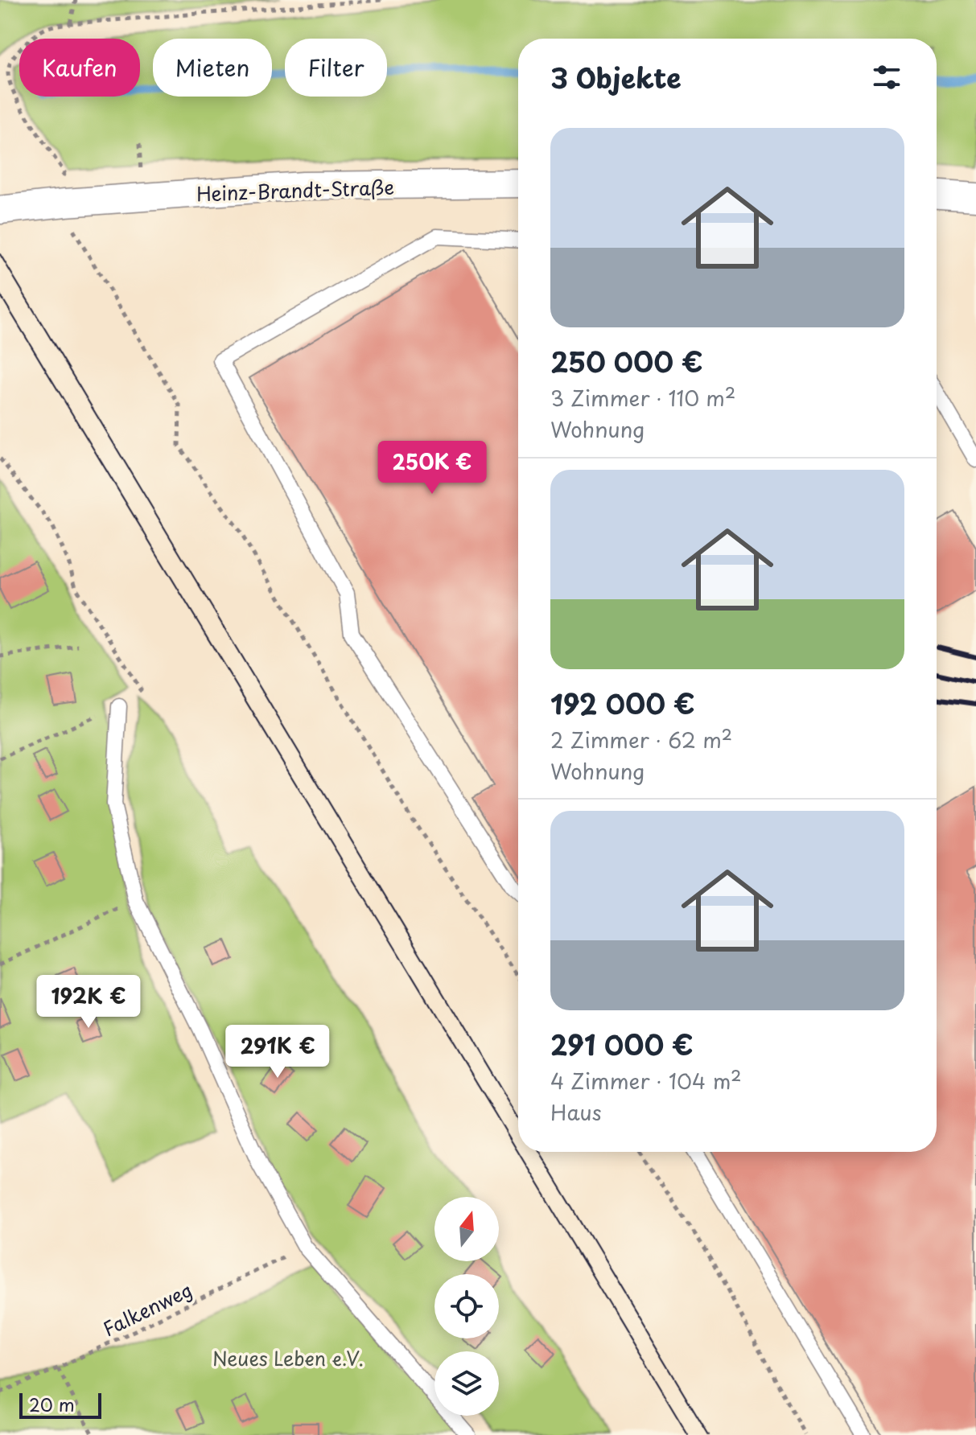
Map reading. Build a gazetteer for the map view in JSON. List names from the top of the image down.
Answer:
{
  "streets": {
    "street": ["Heinz-Brandt-Straße"],
    "path": ["Falkenweg"]
  },
  "parks": ["Neues Leben e.V."],
  "scale_bar": "20 m",
  "north": "top",
  "page": {
    "chip": ["Kaufen", "Mieten", "Filter"],
    "heading": "3 Objekte",
    "list": [
      {
        "name": "250 000 €",
        "note": "3 Zimmer · 110 m² · Wohnung"
      },
      {
        "name": "192 000 €",
        "note": "2 Zimmer · 62 m² · Wohnung"
      },
      {
        "name": "291 000 €",
        "note": "4 Zimmer · 104 m² · Haus"
      }
    ],
    "price": ["250K €", "192K €", "291K €"],
    "scale": "20 m"
  }
}
